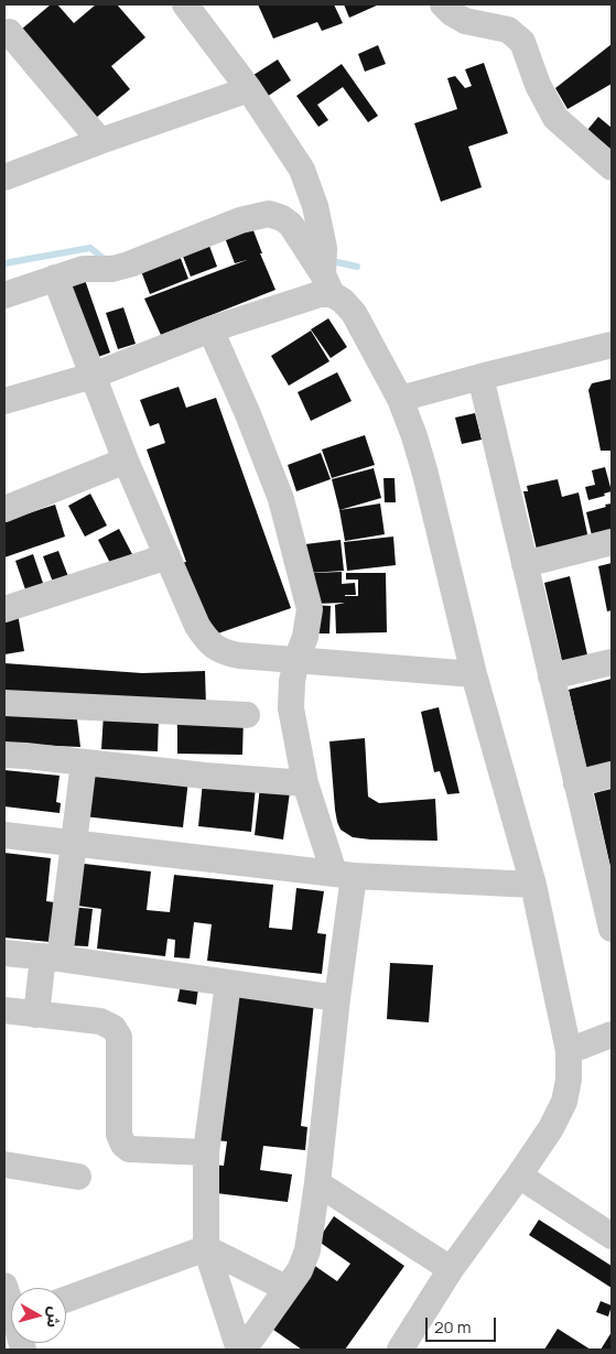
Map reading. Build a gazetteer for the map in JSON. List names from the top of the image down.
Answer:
{
  "scale_bar": "20 m",
  "north": "right"
}
